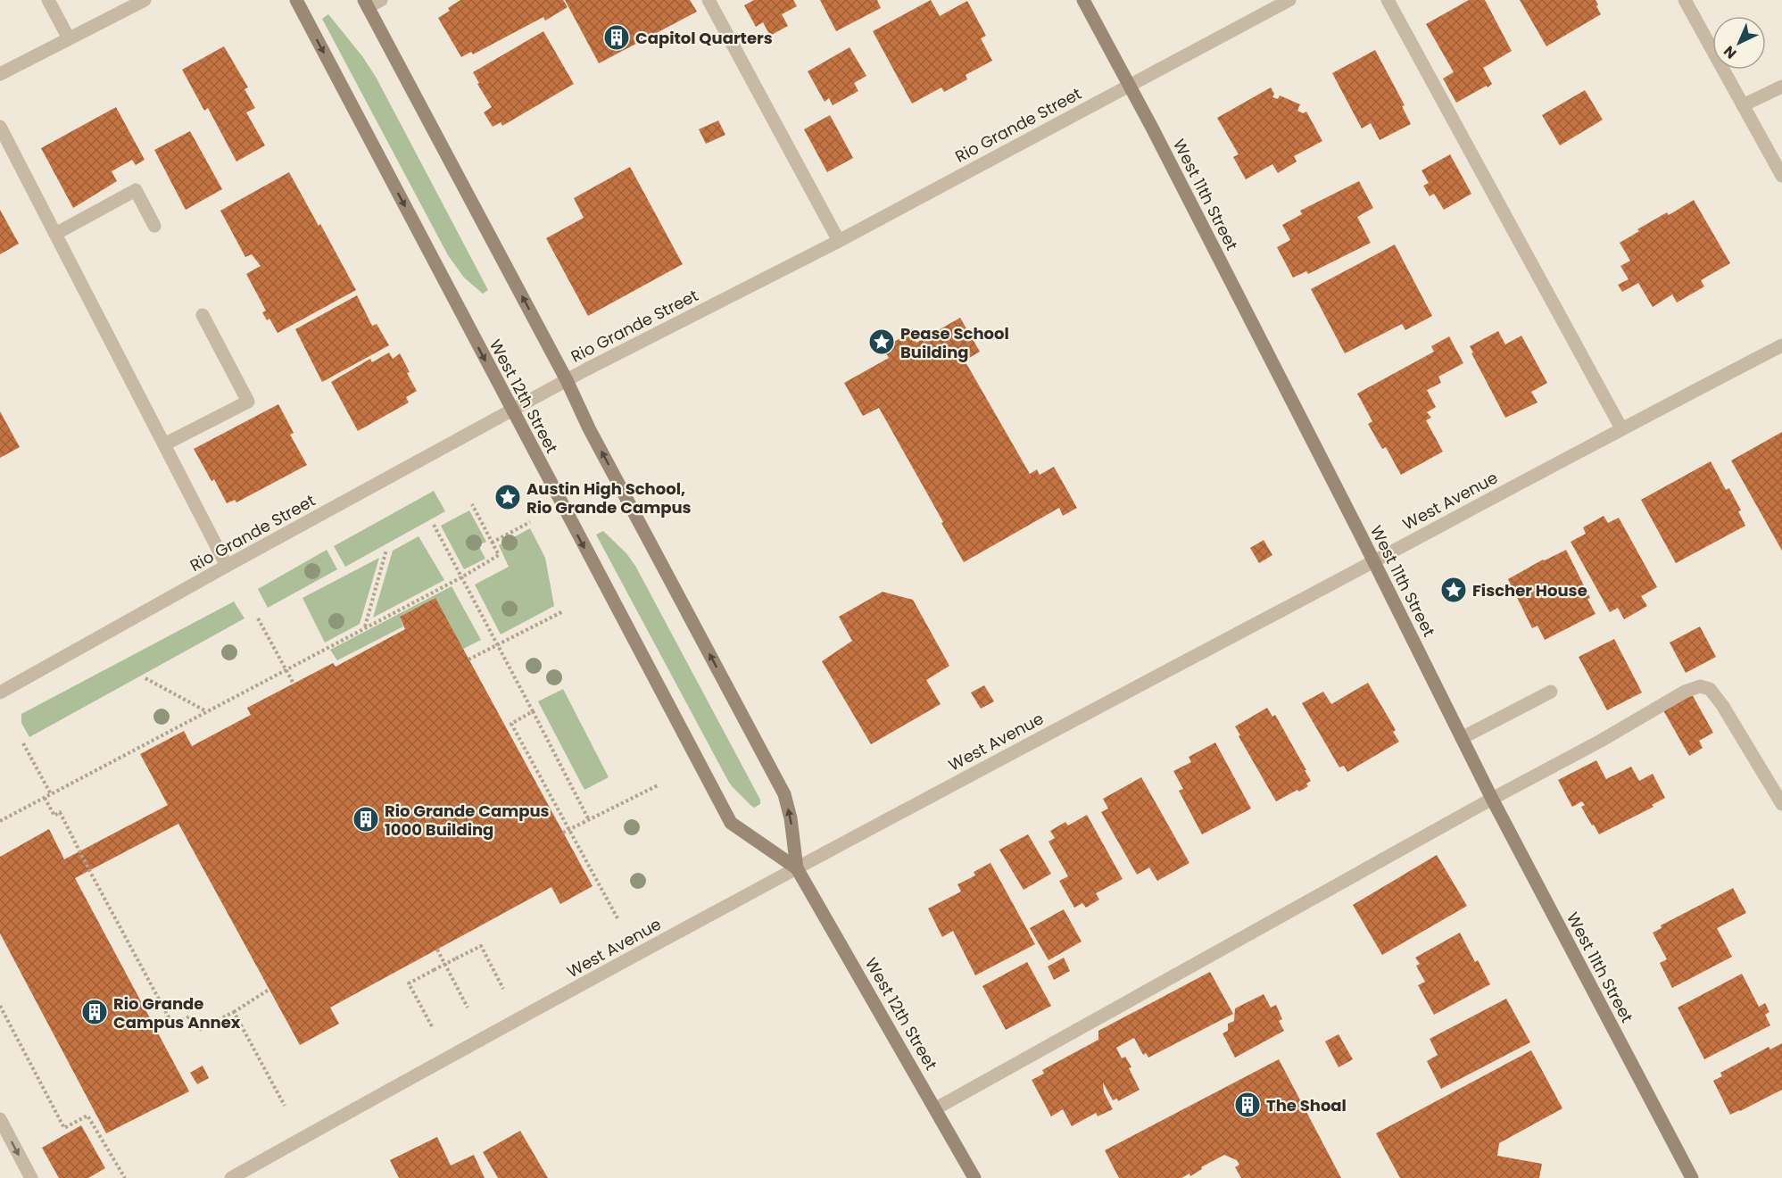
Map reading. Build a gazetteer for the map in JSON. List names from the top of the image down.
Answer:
{
  "streets": {
    "main road": ["West 11th Street", "West 12th Street"],
    "street": ["Rio Grande Street", "West Avenue"]
  },
  "crossings": [
    ["Rio Grande Street", "West 11th Street"],
    ["Rio Grande Street", "West 12th Street"],
    ["West 11th Street", "West Avenue"],
    ["West 12th Street", "West Avenue"]
  ],
  "places": {
    "building": [
      "Capitol Quarters",
      "Rio Grande Campus 1000 Building",
      "Rio Grande Campus Annex",
      "The Shoal"
    ],
    "place": ["Pease School Building", "Austin High School, Rio Grande Campus", "Fischer House"]
  },
  "north": "bottom left"
}
